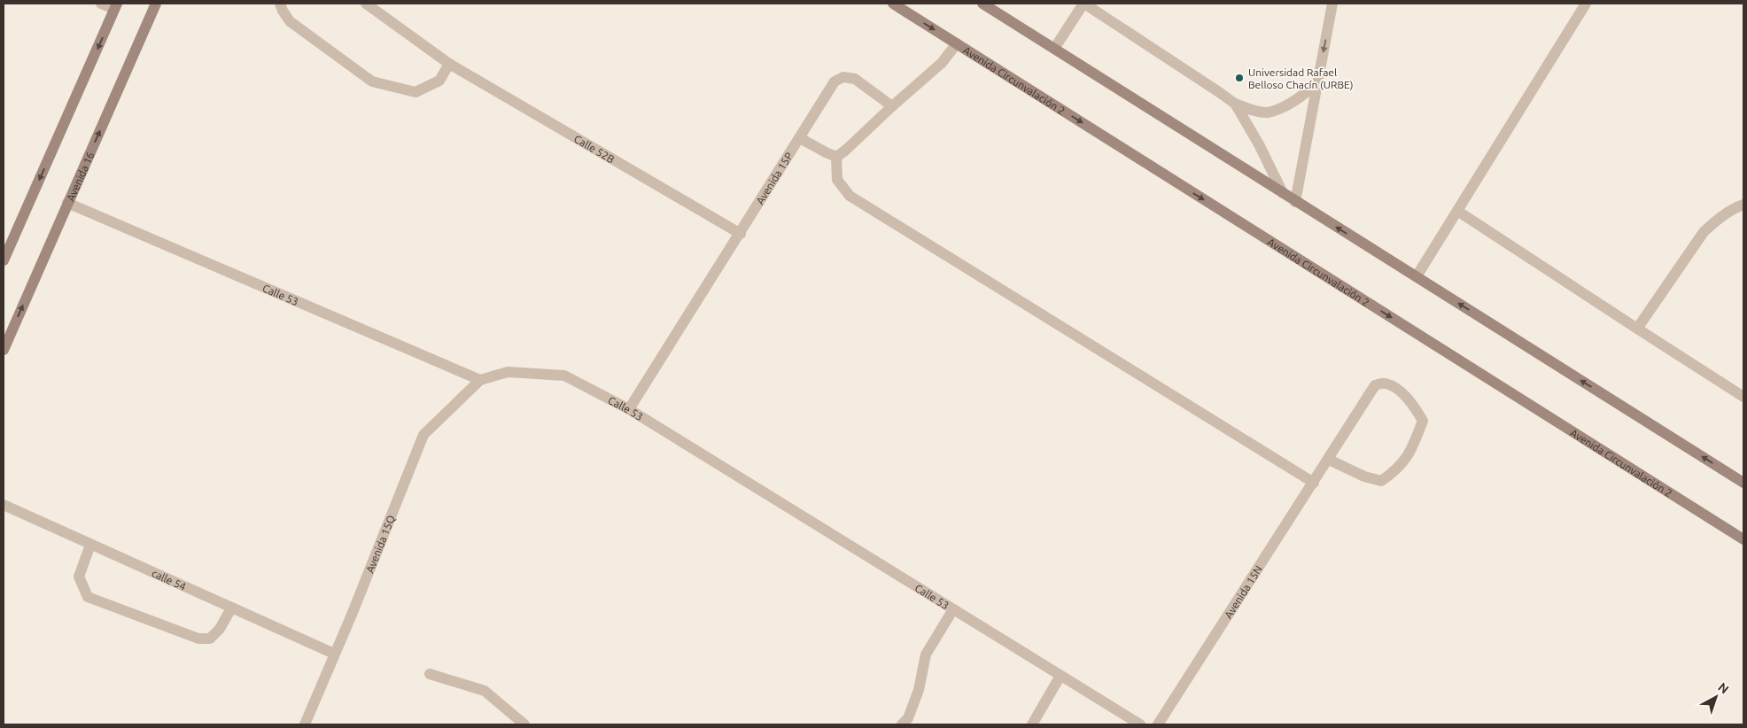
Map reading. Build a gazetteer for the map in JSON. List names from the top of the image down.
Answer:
{
  "streets": {
    "main road": ["Avenida Circunvalación 2", "Avenida 16"],
    "street": [
      "Calle 52B",
      "Avenida 15P",
      "Calle 53",
      "Avenida 15Q",
      "calle 54",
      "Avenida 15N"
    ]
  },
  "crossings": [
    ["Calle 52B", "Avenida 15P"],
    ["Avenida 16", "Calle 53"],
    ["Avenida 15P", "Calle 53"],
    ["Calle 53", "Avenida 15Q"],
    ["Avenida 15Q", "calle 54"]
  ],
  "places": ["Universidad Rafael Belloso Chacín (URBE)"],
  "north": "top right"
}
